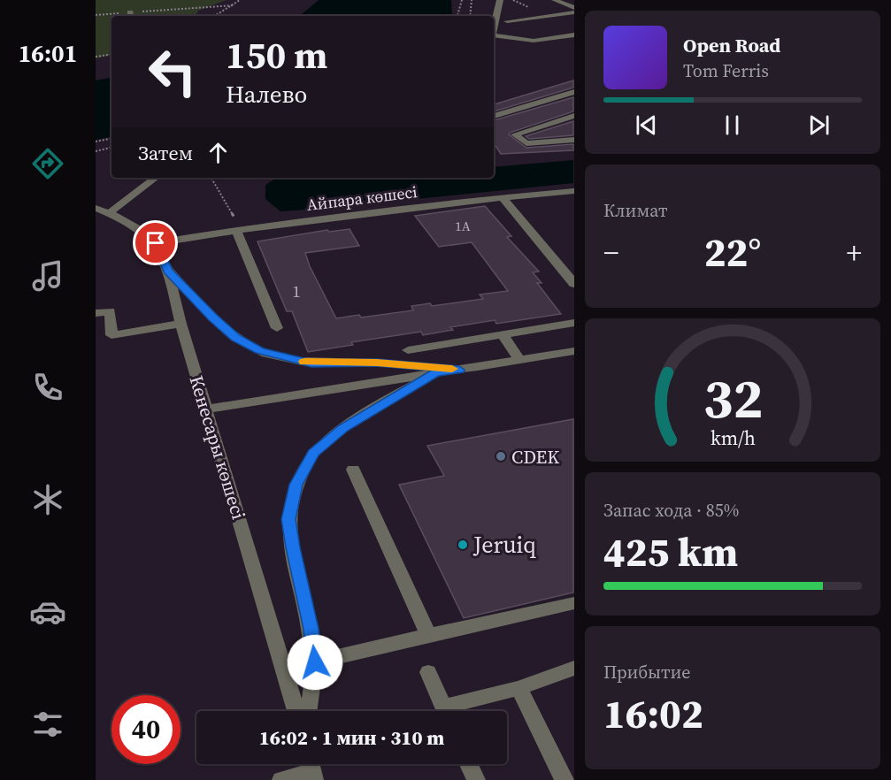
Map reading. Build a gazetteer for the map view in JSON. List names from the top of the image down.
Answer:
{
  "streets": {
    "street": ["Айпара көшесі", "Кенесары көшесі"]
  },
  "crossings": [
    ["Айпара көшесі", "Кенесары көшесі"]
  ],
  "places": ["CDEK", "Jeruiq"],
  "house_numbers": ["1А", "1"],
  "page": {
    "tabs": "16:01",
    "turn": ["150 m", "Налево"],
    "song": ["Open Road", "Tom Ferris"],
    "then": "Затем",
    "tile": [
      "Климат",
      ["Запас хода · 85%", "425 km"],
      ["Прибытие", "16:02"]
    ],
    "heat": ["−", "22°", "+"],
    "limit": "40",
    "trip": "16:02 · 1 мин · 310 m",
    "gauge": ["32", "km/h"]
  }
}
